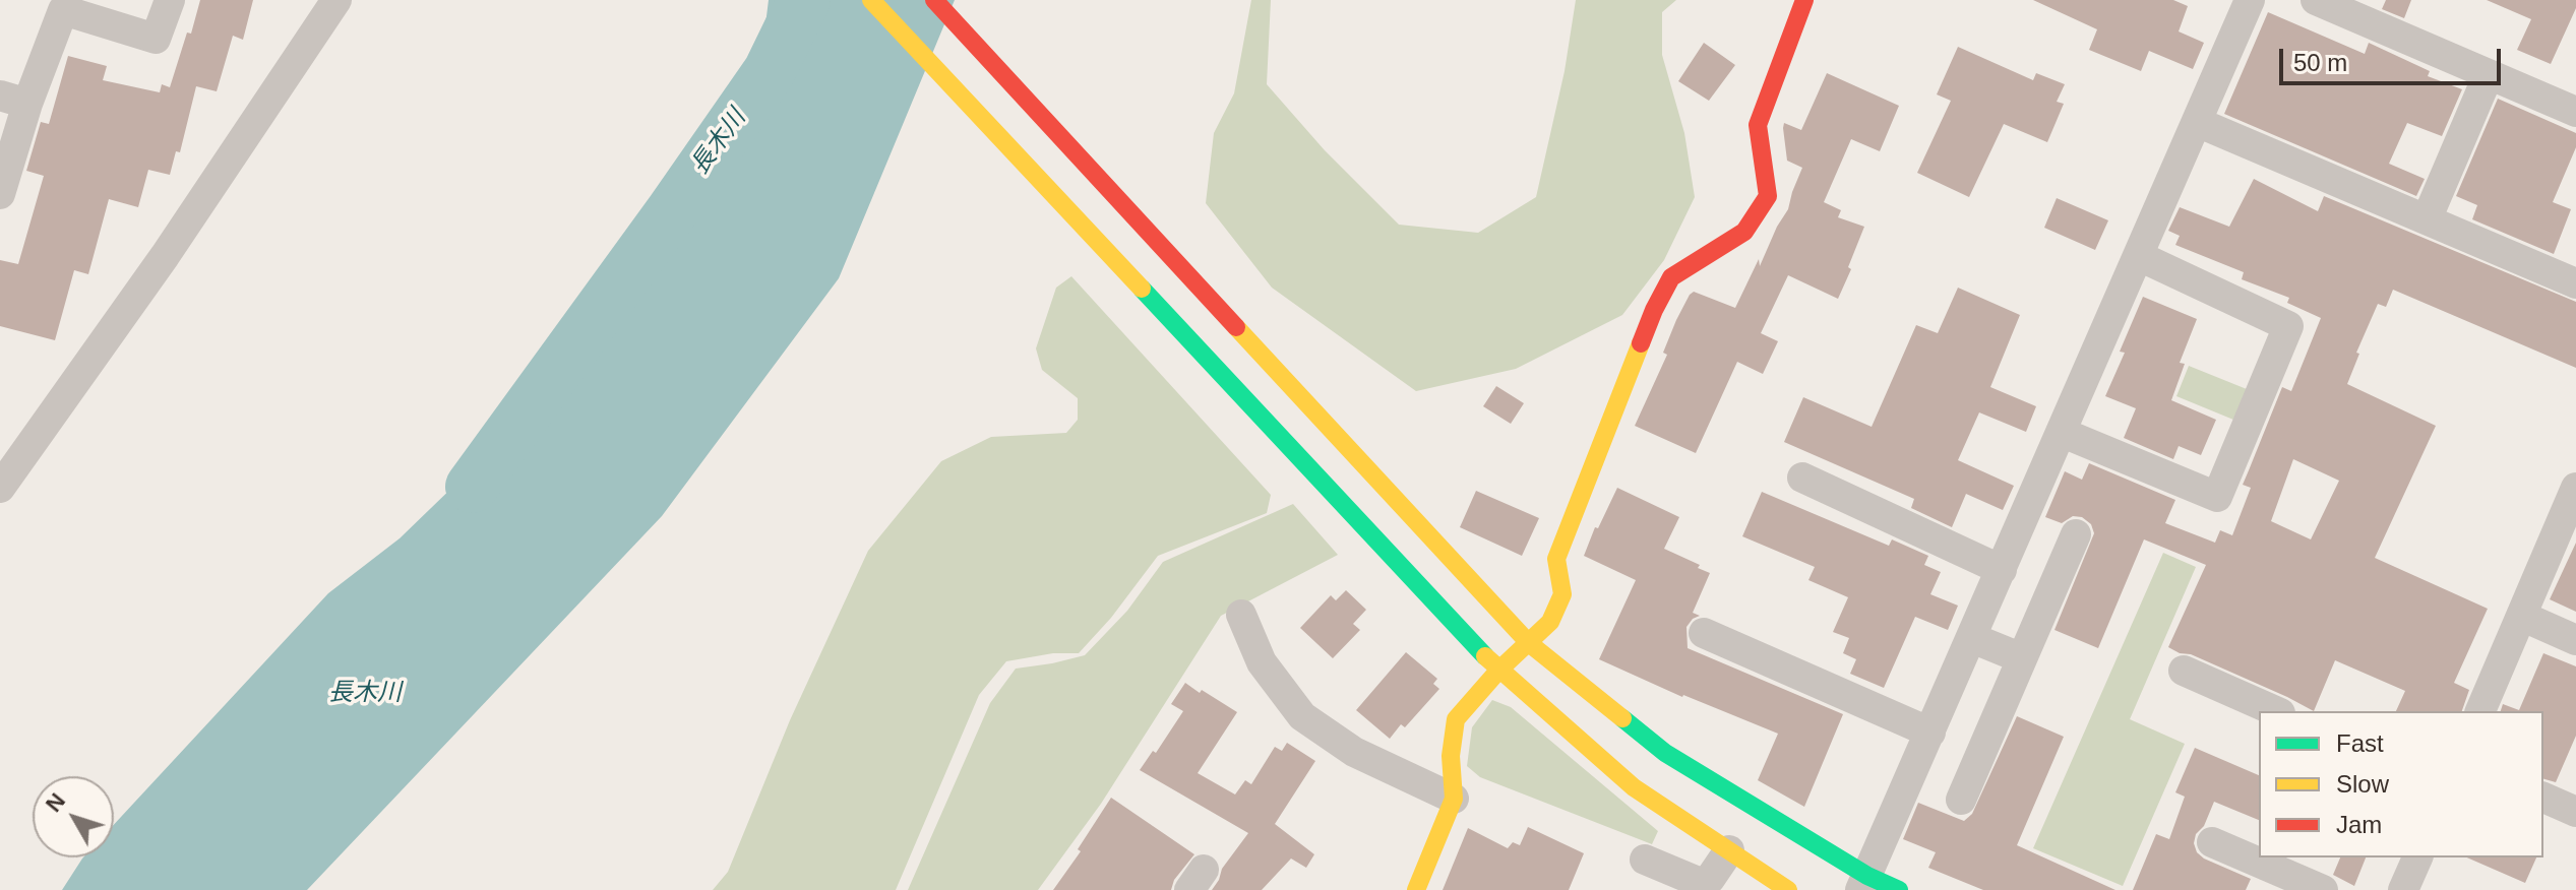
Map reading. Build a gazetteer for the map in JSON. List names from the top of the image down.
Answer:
{
  "water": ["長木川"],
  "legend": ["Fast", "Slow", "Jam"],
  "scale_bar": "50 m",
  "north": "top left"
}
